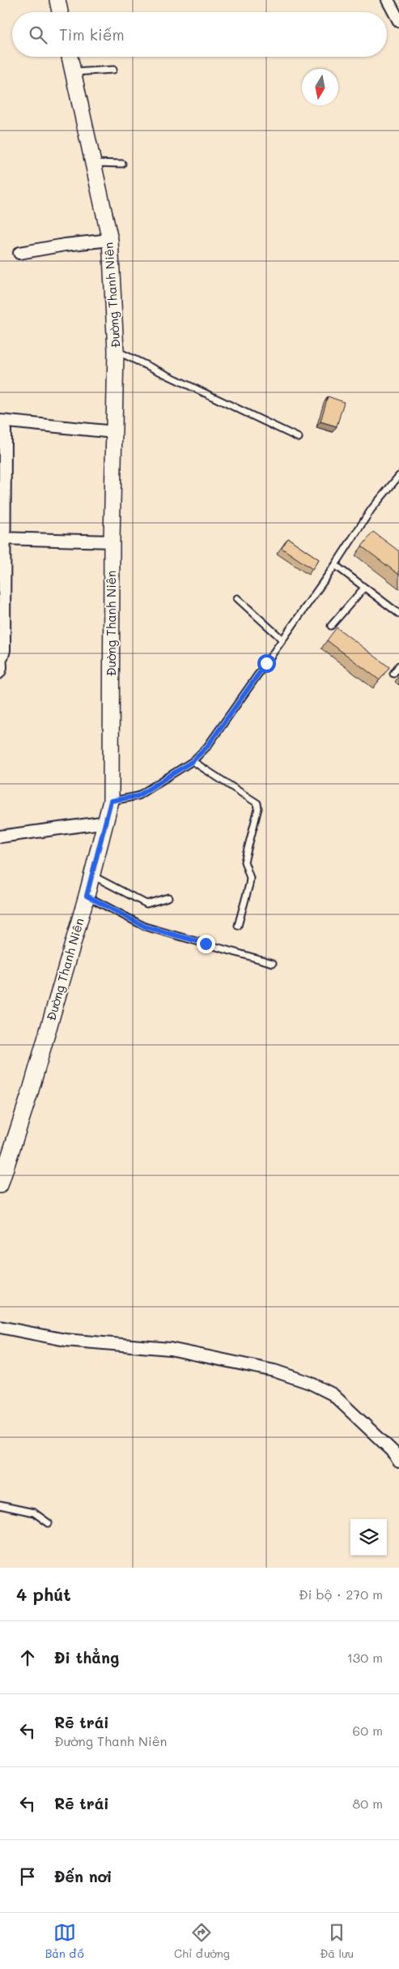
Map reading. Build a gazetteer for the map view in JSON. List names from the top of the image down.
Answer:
{
  "streets": {
    "main road": ["Đường Thanh Niên"]
  },
  "north": "bottom",
  "page": {
    "search": "Tìm kiếm",
    "heading": ["4 phút", "Đi bộ · 270 m"],
    "list": [
      ["Đi thẳng", "130 m"],
      ["Rẽ trái", "Đường Thanh Niên", "60 m"],
      ["Rẽ trái", "80 m"],
      "Đến nơi"
    ],
    "nav": ["Bản đồ", "Chỉ đường", "Đã lưu"]
  }
}
